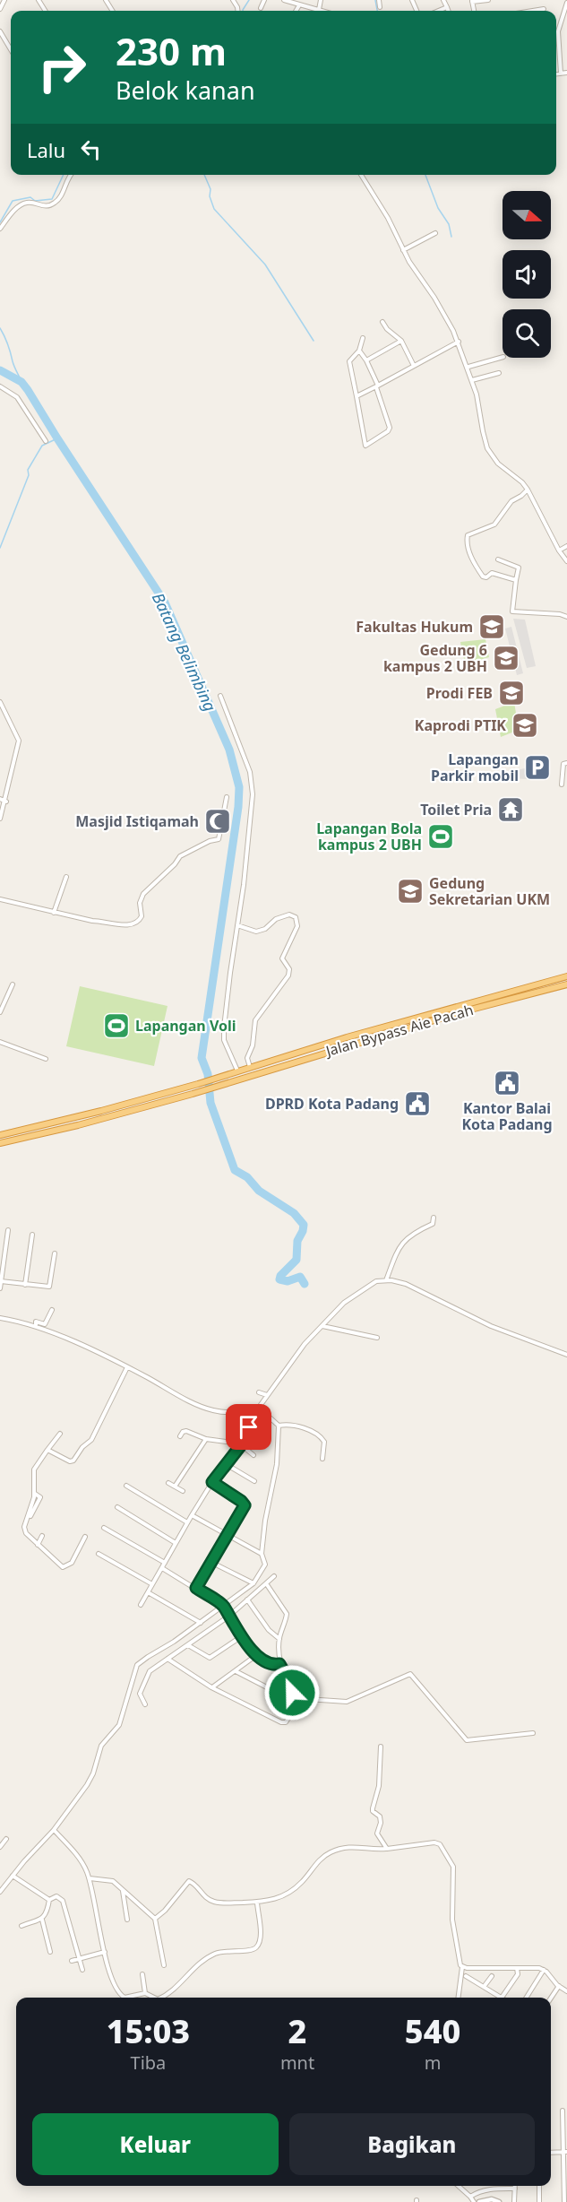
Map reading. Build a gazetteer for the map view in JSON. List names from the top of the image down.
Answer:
{
  "streets": {
    "highway": ["Jalan Bypass Aie Pacah"]
  },
  "water": ["Batang Belimbing"],
  "places": {
    "school or university": [
      "Fakultas Hukum",
      "Gedung 6 kampus 2 UBH",
      "Prodi FEB",
      "Kaprodi PTIK",
      "Gedung Sekretarian UKM"
    ],
    "parking": ["Lapangan Parkir mobil"],
    "temple": ["Toilet Pria"],
    "mosque": ["Masjid Istiqamah"],
    "sports": ["Lapangan Bola kampus 2 UBH", "Lapangan Voli"],
    "public building": ["Kantor Balai Kota Padang", "DPRD Kota Padang"]
  },
  "north": "right",
  "page": {
    "turn": ["230 m", "Belok kanan"],
    "then": "Lalu",
    "eta": [
      "15:03",
      "Tiba",
      "2",
      "mnt",
      "540",
      "m"
    ],
    "buttons": ["Keluar", "Bagikan"]
  }
}
